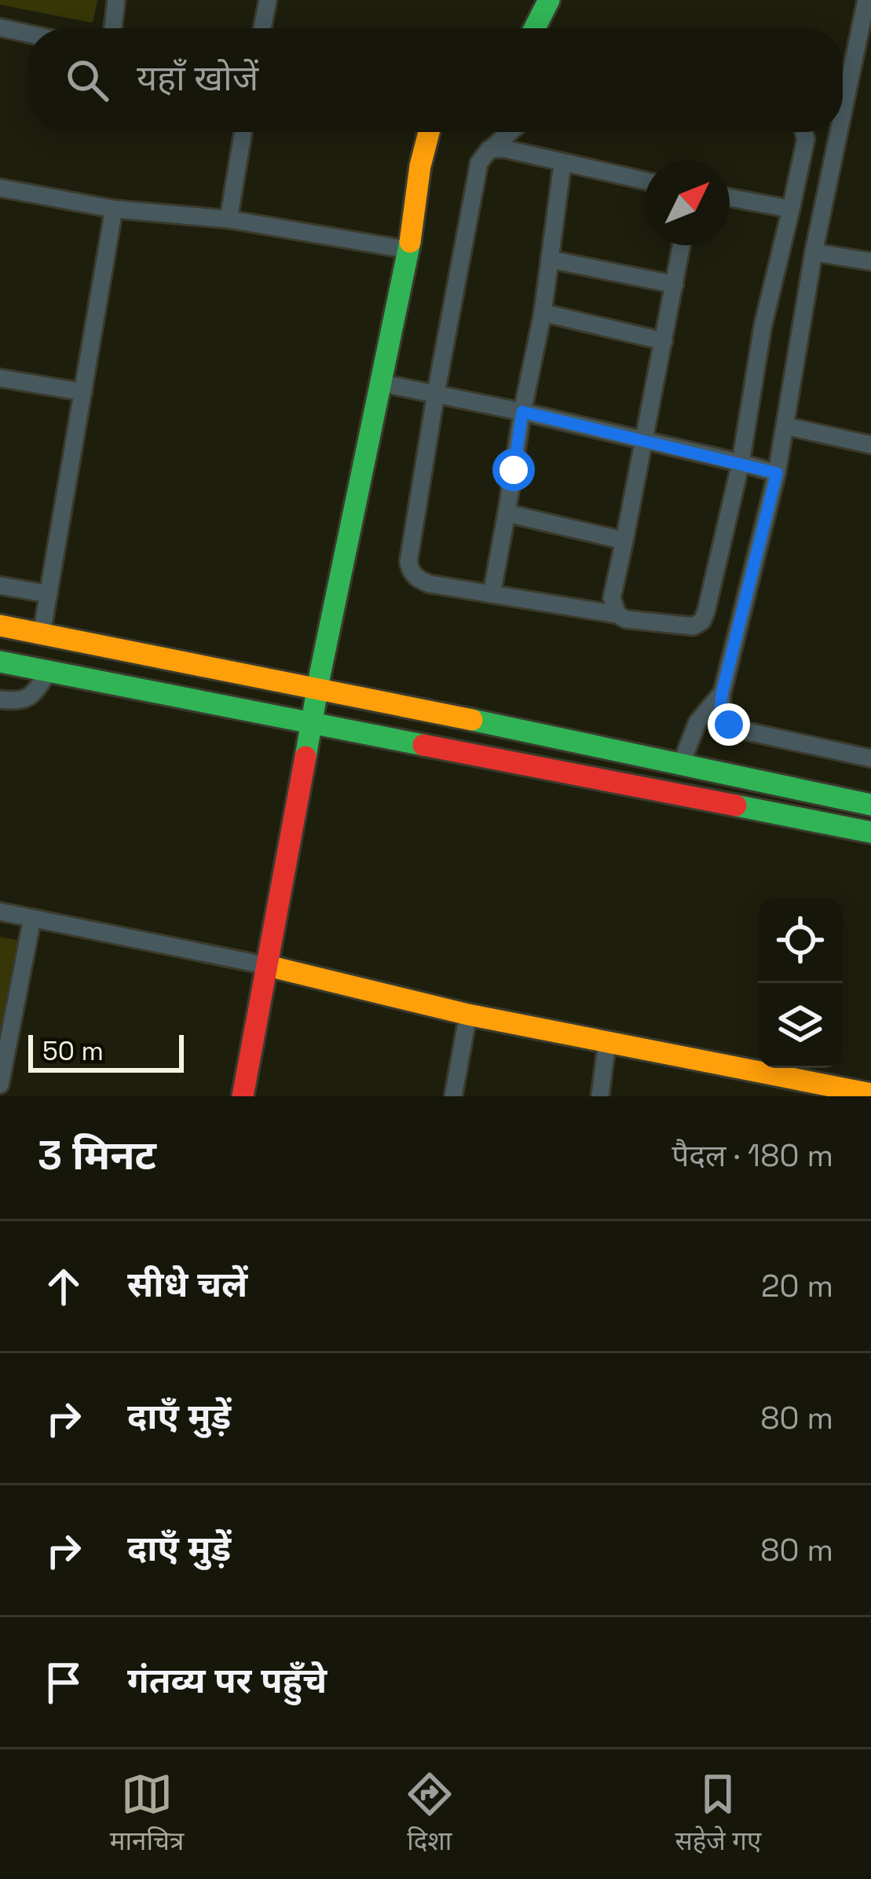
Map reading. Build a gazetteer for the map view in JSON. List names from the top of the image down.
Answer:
{
  "scale_bar": "50 m",
  "north": "top right",
  "page": {
    "search": "यहाँ खोजें",
    "scale": "50 m",
    "heading": ["3 मिनट", "पैदल · 180 m"],
    "list": [
      ["सीधे चलें", "20 m"],
      ["दाएँ मुड़ें", "80 m"],
      ["दाएँ मुड़ें", "80 m"],
      "गंतव्य पर पहुँचे"
    ],
    "nav": ["मानचित्र", "दिशा", "सहेजे गए"]
  }
}
